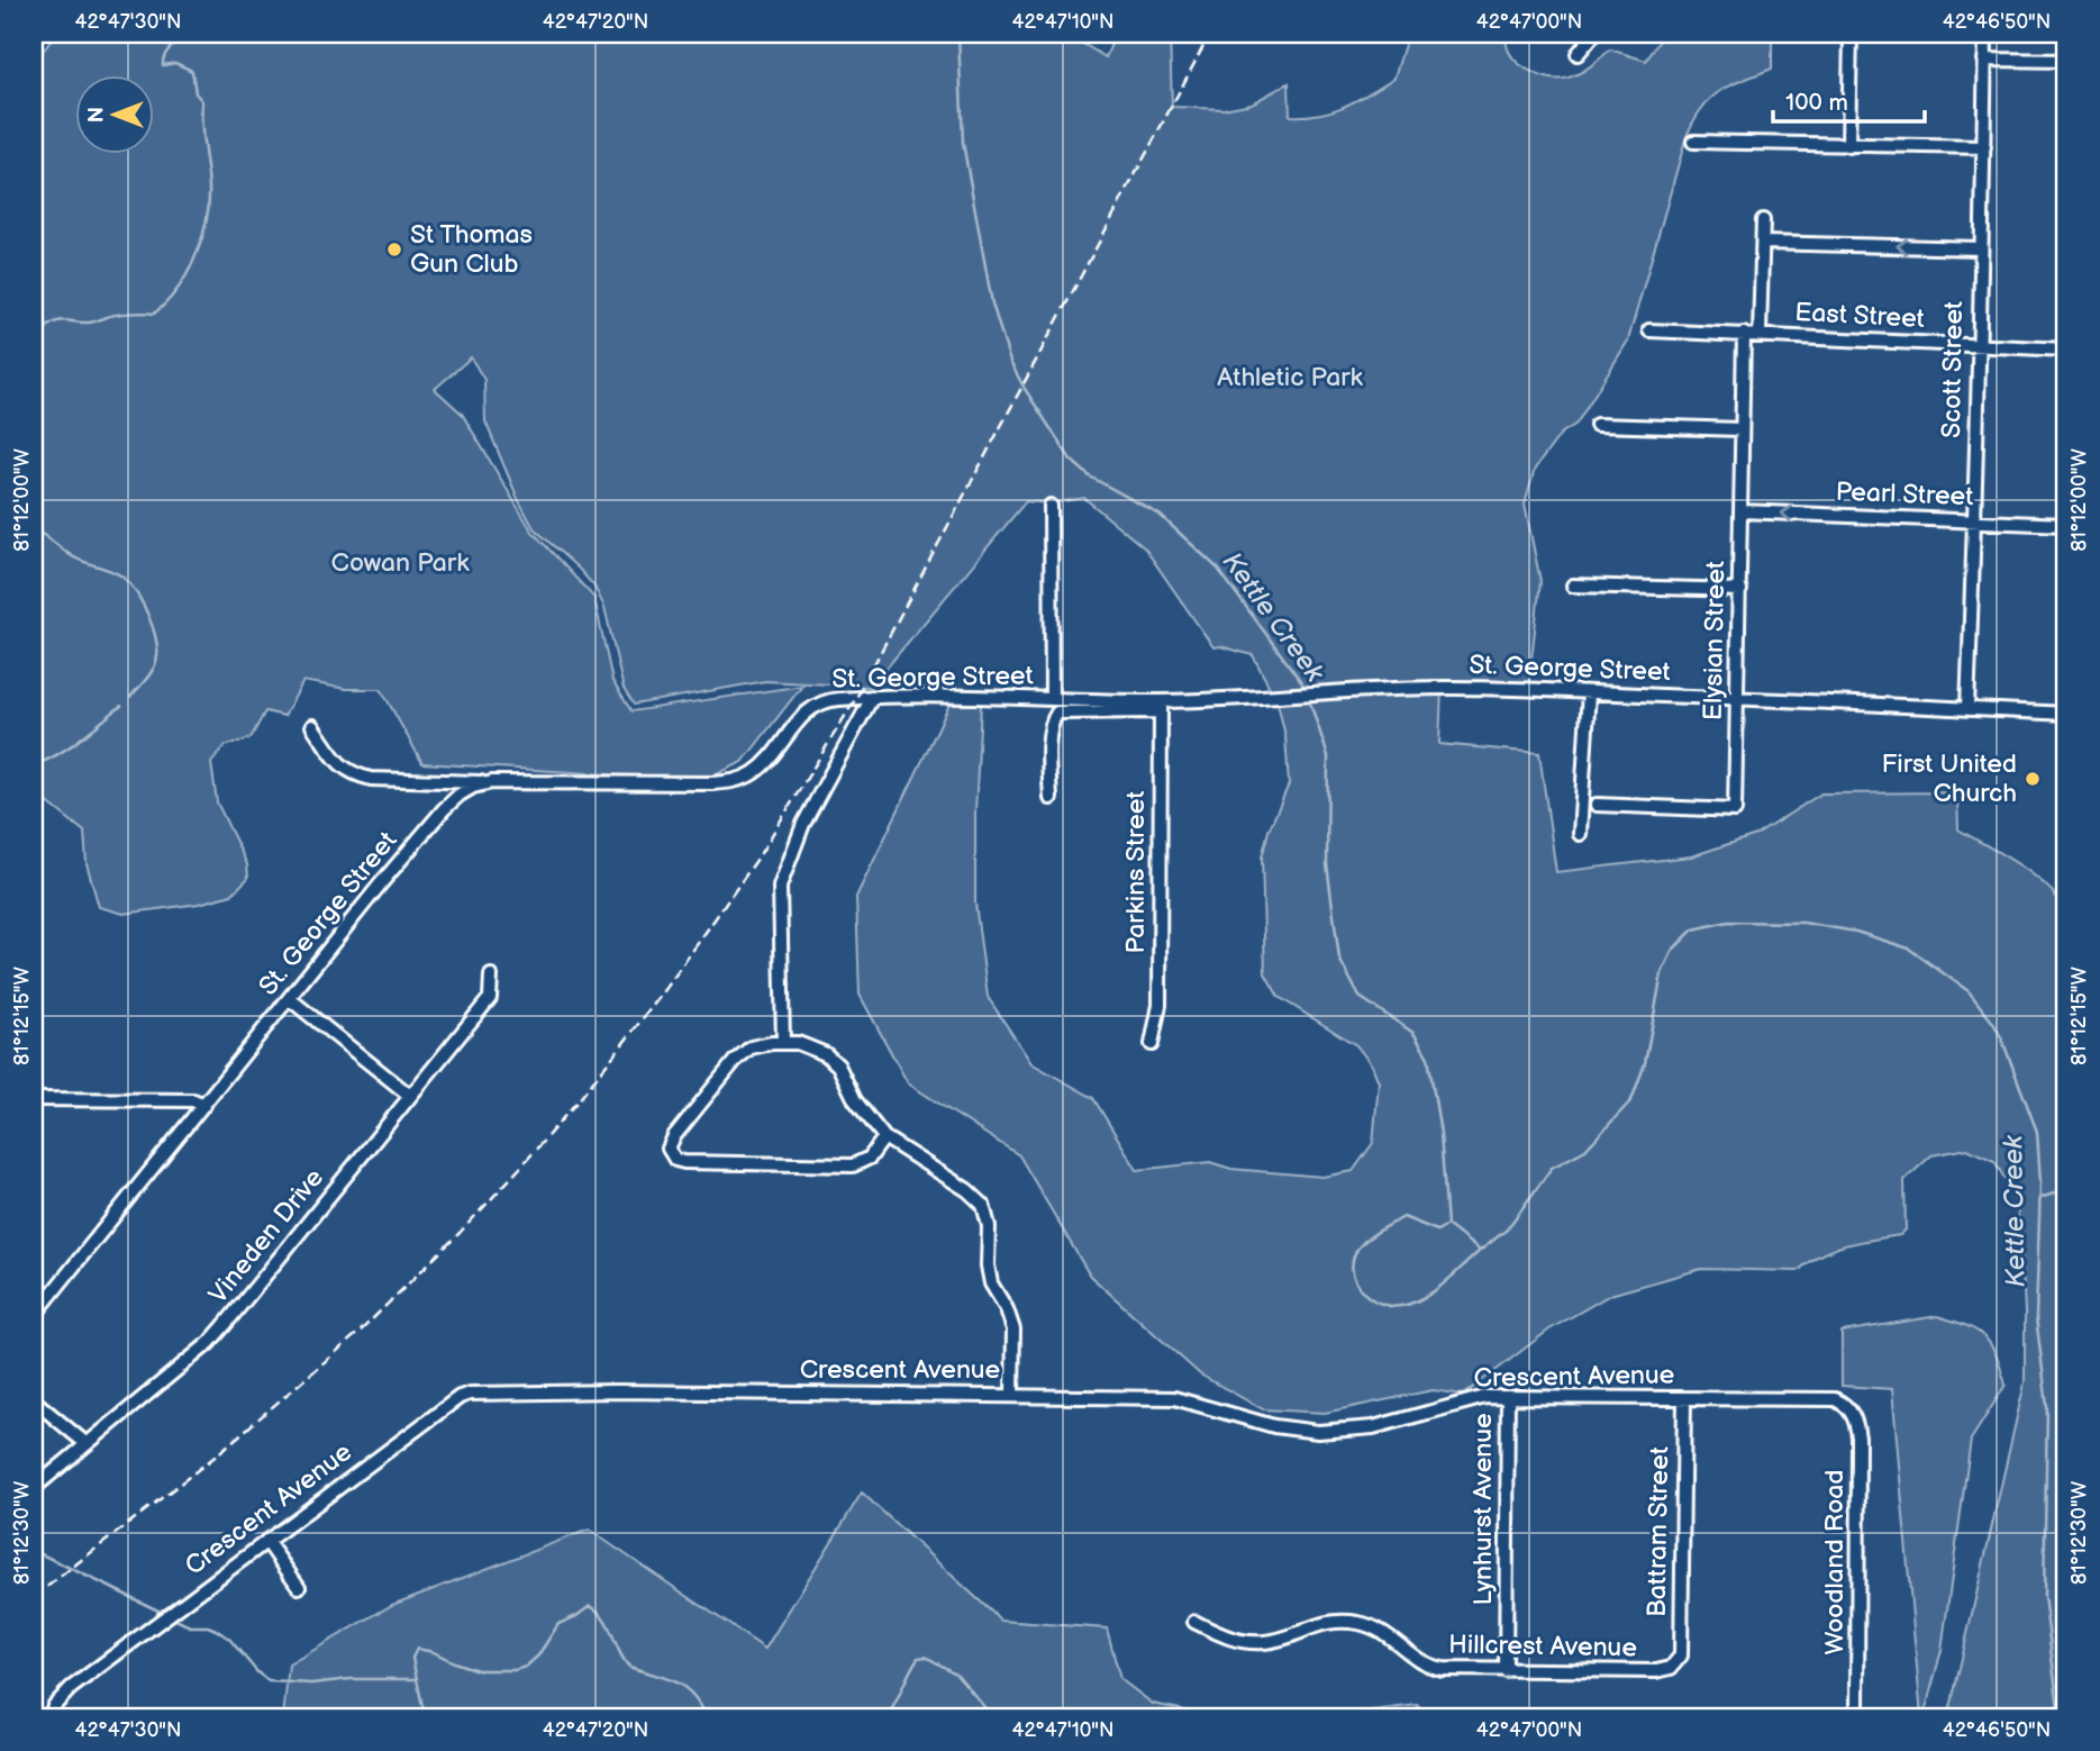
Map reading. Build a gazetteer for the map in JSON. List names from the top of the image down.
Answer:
{
  "streets": {
    "street": [
      "East Street",
      "Scott Street",
      "Pearl Street",
      "Elysian Street",
      "St. George Street",
      "Parkins Street",
      "Vineden Drive",
      "Crescent Avenue",
      "Lynhurst Avenue",
      "Battram Street",
      "Woodland Road",
      "Hillcrest Avenue"
    ]
  },
  "crossings": [
    ["East Street", "Scott Street"],
    ["East Street", "Elysian Street"],
    ["Scott Street", "Pearl Street"],
    ["Scott Street", "St. George Street"],
    ["Pearl Street", "Elysian Street"],
    ["Elysian Street", "St. George Street"],
    ["St. George Street", "Parkins Street"],
    ["Crescent Avenue", "Lynhurst Avenue"],
    ["Crescent Avenue", "Battram Street"],
    ["Crescent Avenue", "Woodland Road"],
    ["Lynhurst Avenue", "Hillcrest Avenue"],
    ["Battram Street", "Hillcrest Avenue"]
  ],
  "one_way": ["Pearl Street"],
  "water": ["Kettle Creek"],
  "parks": ["Athletic Park", "Cowan Park"],
  "places": ["St Thomas Gun Club", "First United Church"],
  "scale_bar": "100 m",
  "north": "left",
  "coordinates": [
    "42°47'30\"N",
    "42°47'20\"N",
    "42°47'10\"N",
    "42°47'00\"N",
    "42°46'50\"N",
    "81°12'00\"W",
    "81°12'15\"W",
    "81°12'30\"W"
  ]
}
